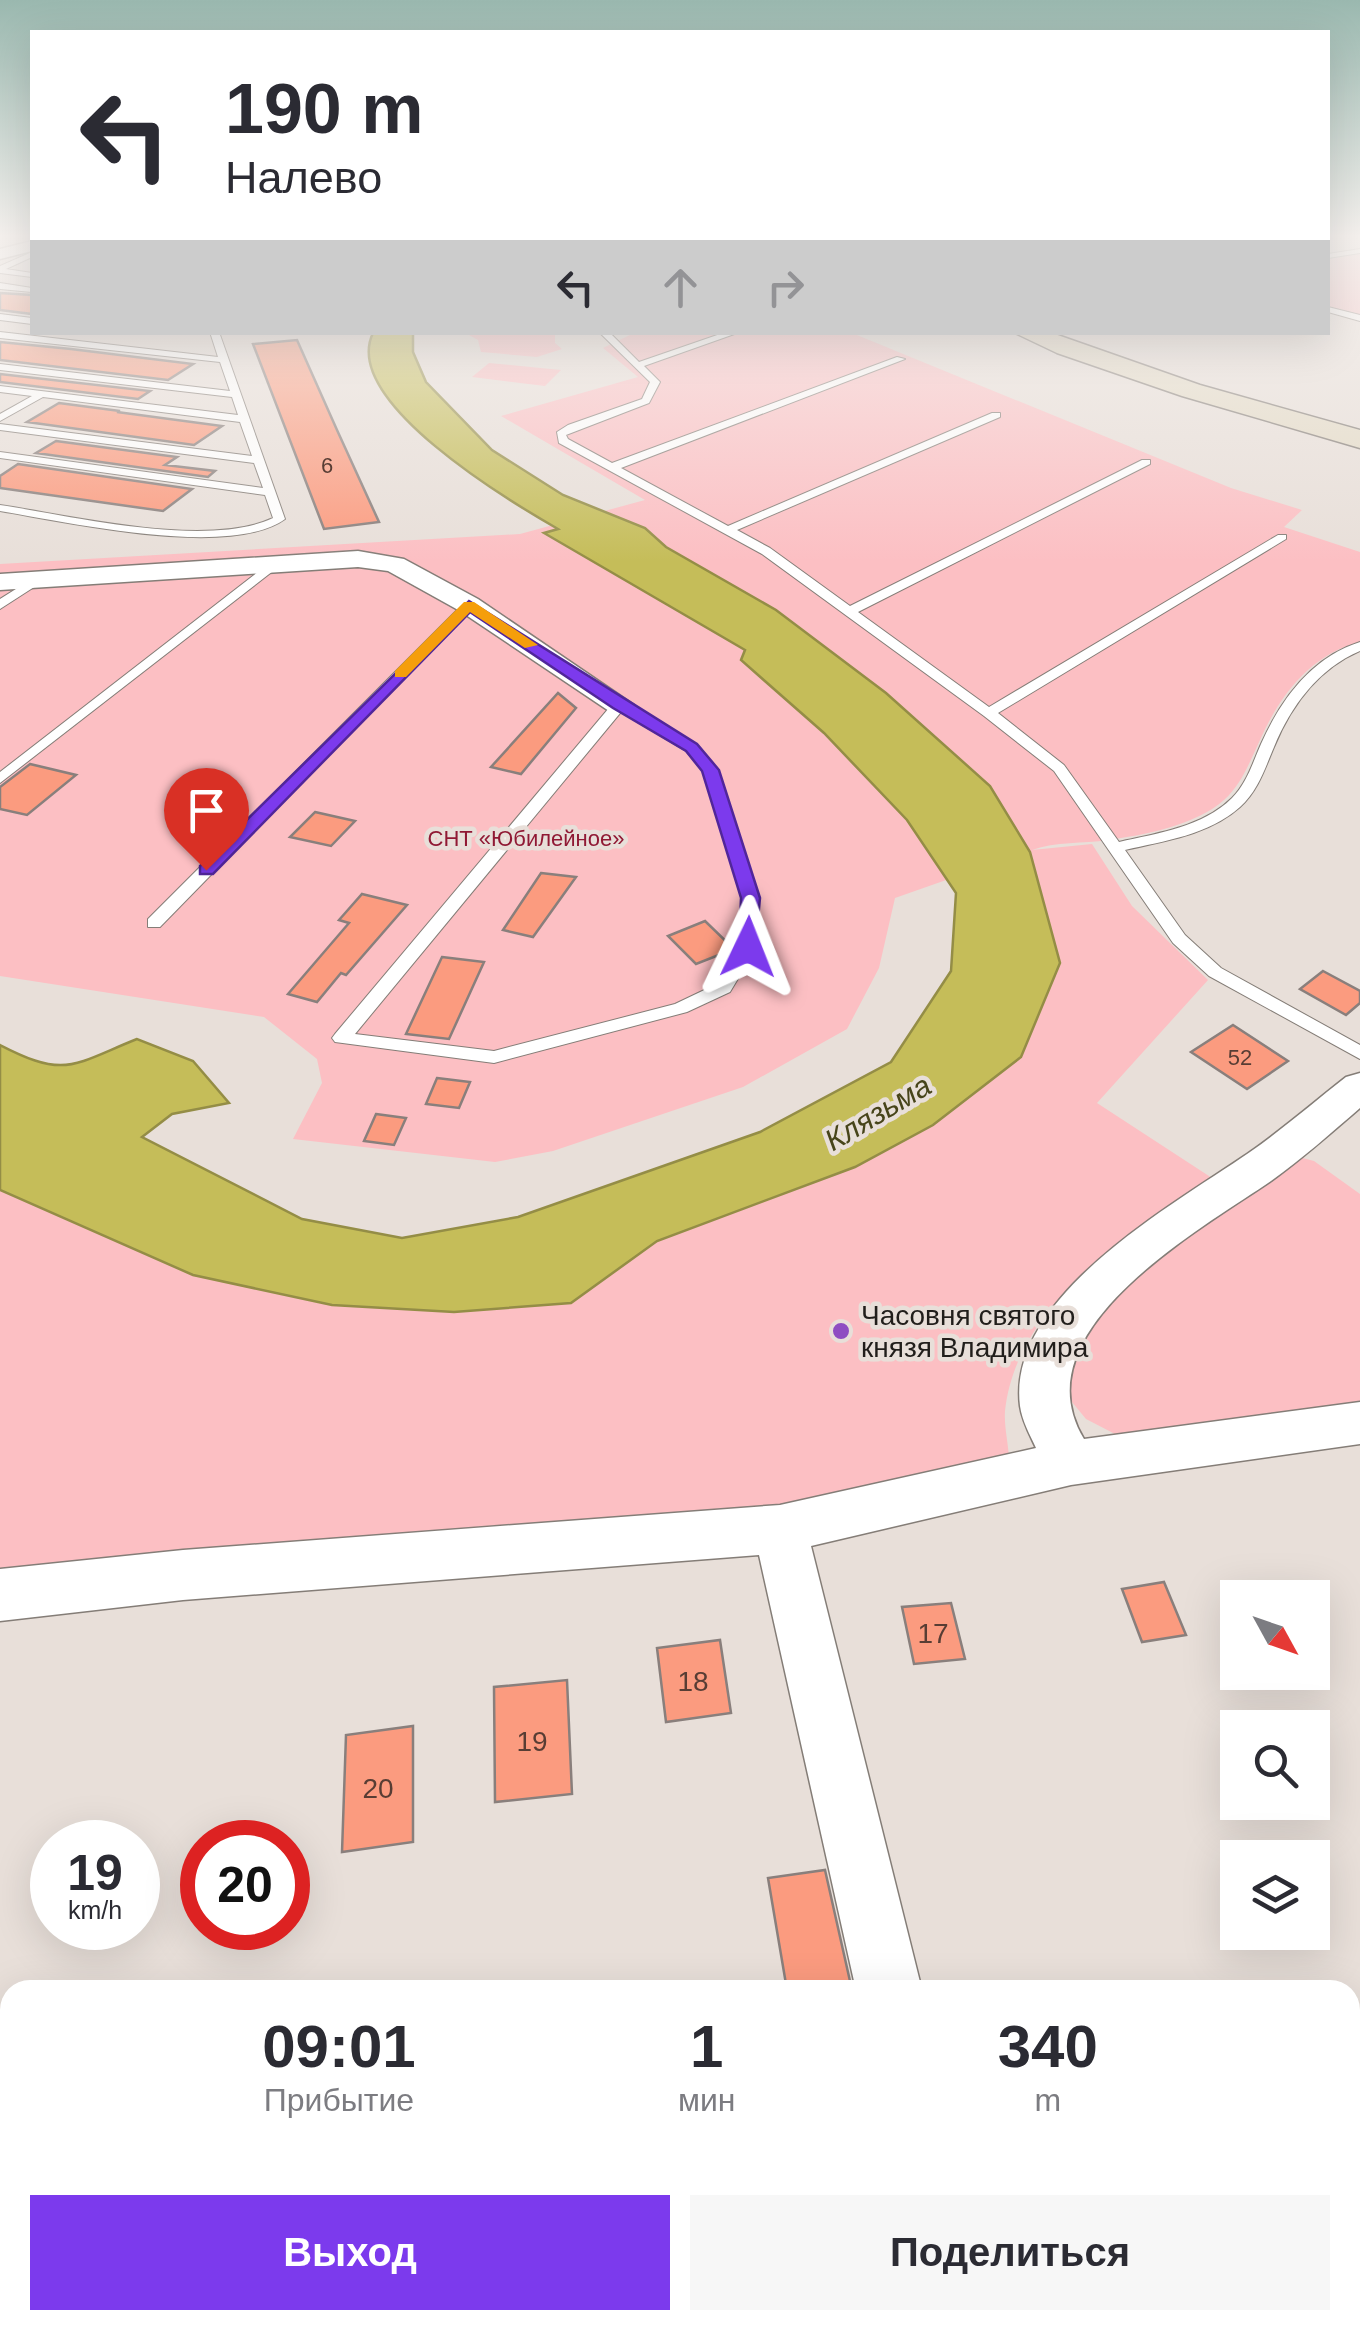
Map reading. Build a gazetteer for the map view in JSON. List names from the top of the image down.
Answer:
{
  "water": ["Клязьма"],
  "parks": ["СНТ «Юбилейное»"],
  "places": ["Часовня святого князя Владимира"],
  "house_numbers": [
    "6",
    "52",
    "17",
    "18",
    "19",
    "20"
  ],
  "north": "bottom right",
  "page": {
    "turn": ["190 m", "Налево"],
    "speed": "19 km/h",
    "limit": "20",
    "eta": [
      "09:01",
      "Прибытие",
      "1",
      "мин",
      "340",
      "m"
    ],
    "buttons": ["Выход", "Поделиться"]
  }
}
